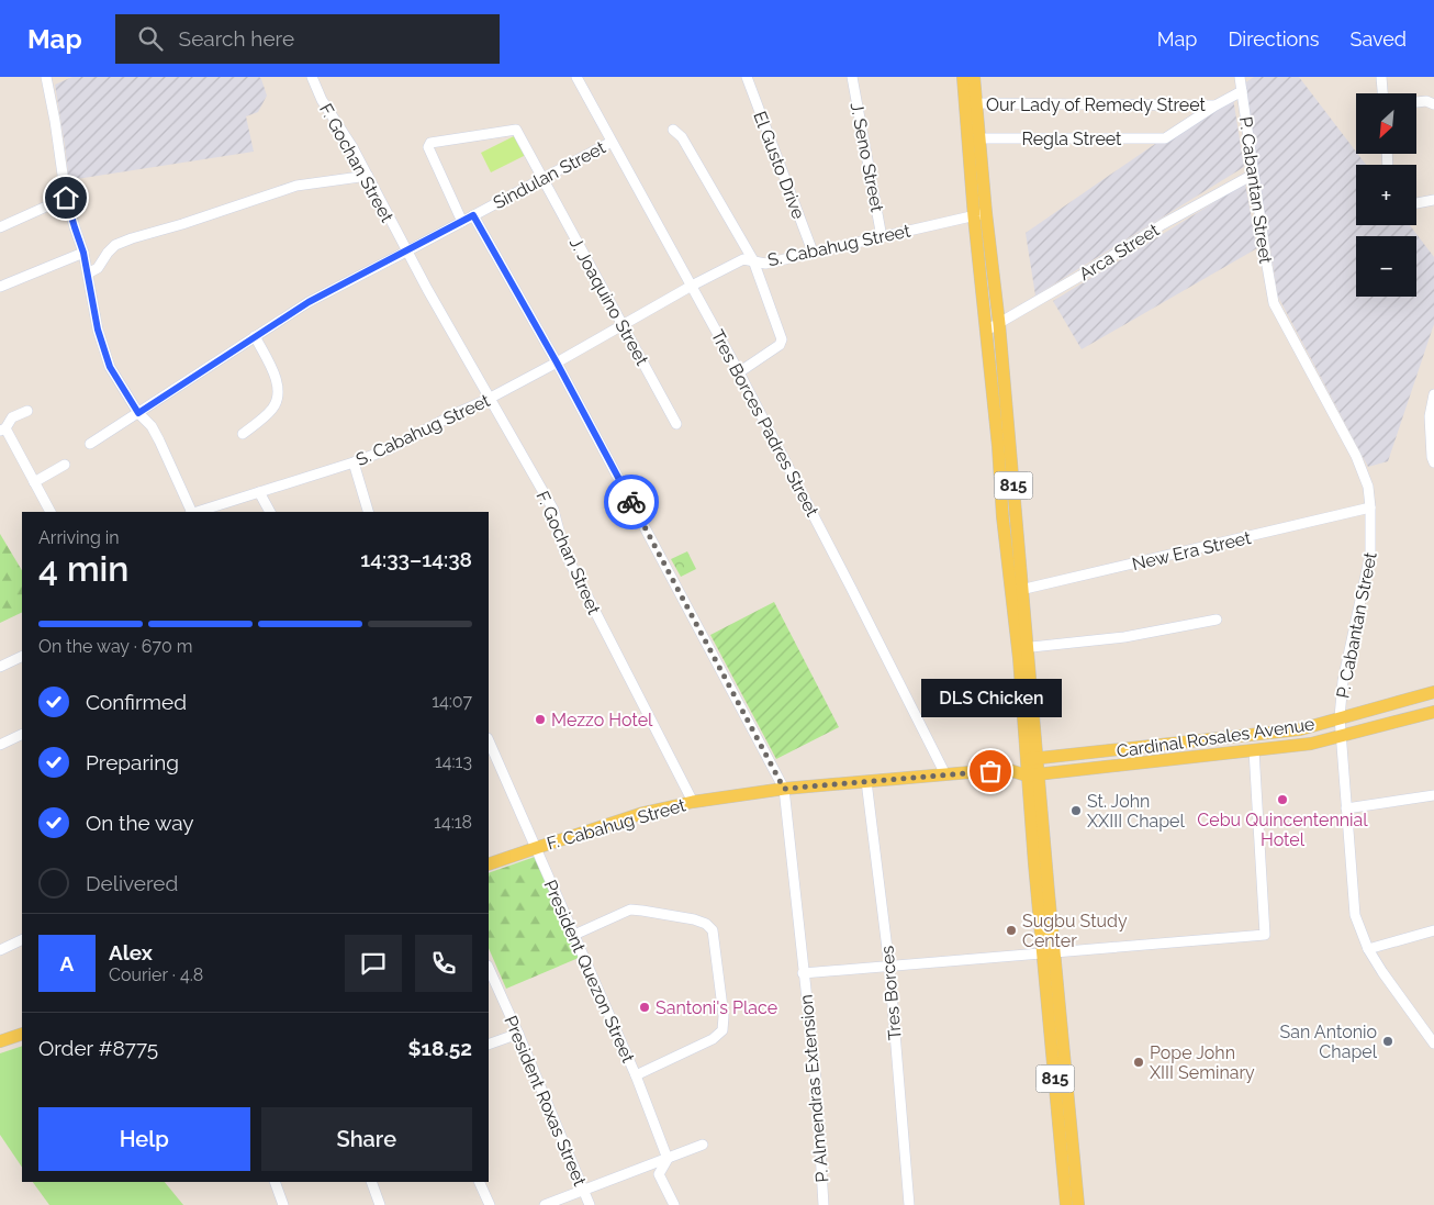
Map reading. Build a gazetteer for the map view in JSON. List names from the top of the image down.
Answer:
{
  "streets": {
    "main road": ["815", "Cardinal Rosales Avenue", "F. Cabahug Street"],
    "street": [
      "Our Lady of Remedy Street",
      "Regla Street",
      "J. Seno Street",
      "F. Gochan Street",
      "El Gusto Drive",
      "Sindulan Street",
      "P. Cabantan Street",
      "S. Cabahug Street",
      "Arca Street",
      "J. Joaquino Street",
      "Tres Borces Padres Street",
      "New Era Street",
      "President Quezon Street",
      "Tres Borces",
      "P. Almendras Extension",
      "President Roxas Street"
    ]
  },
  "crossings": [
    ["Our Lady of Remedy Street", "Regla Street"],
    ["Our Lady of Remedy Street", "815"],
    ["Regla Street", "815"],
    ["J. Seno Street", "S. Cabahug Street"],
    ["F. Gochan Street", "Sindulan Street"],
    ["F. Gochan Street", "S. Cabahug Street"],
    ["F. Gochan Street", "F. Cabahug Street"],
    ["El Gusto Drive", "S. Cabahug Street"],
    ["Sindulan Street", "S. Cabahug Street"],
    ["Sindulan Street", "J. Joaquino Street"],
    ["Sindulan Street", "Tres Borces Padres Street"],
    ["P. Cabantan Street", "Arca Street"],
    ["P. Cabantan Street", "New Era Street"],
    ["P. Cabantan Street", "Cardinal Rosales Avenue"],
    ["S. Cabahug Street", "J. Joaquino Street"],
    ["S. Cabahug Street", "Tres Borces Padres Street"],
    ["S. Cabahug Street", "815"],
    ["Arca Street", "815"],
    ["Tres Borces Padres Street", "F. Cabahug Street"],
    ["815", "New Era Street"],
    ["815", "Cardinal Rosales Avenue"],
    ["815", "F. Cabahug Street"],
    ["815", "P. Almendras Extension"],
    ["Cardinal Rosales Avenue", "F. Cabahug Street"],
    ["Cardinal Rosales Avenue", "P. Almendras Extension"],
    ["F. Cabahug Street", "President Quezon Street"],
    ["F. Cabahug Street", "Tres Borces"],
    ["F. Cabahug Street", "P. Almendras Extension"],
    ["Tres Borces", "P. Almendras Extension"]
  ],
  "places": [
    "Mezzo Hotel",
    "DLS Chicken",
    "Cebu Quincentennial Hotel",
    "St. John XXIII Chapel",
    "Sugbu Study Center",
    "Santoni's Place",
    "San Antonio Chapel",
    "Pope John XIII Seminary"
  ],
  "north": "bottom left",
  "page": {
    "header": "Map",
    "search": "Search here",
    "nav": ["Map", "Directions", "Saved"],
    "map_buttons": ["+", "−"],
    "heading": ["4 min", "Arriving in", "14:33–14:38"],
    "panel": [
      "Alex",
      "Courier · 4.8",
      "Order #8775",
      "$18.52"
    ],
    "bar": "On the way · 670 m",
    "list": [
      ["Confirmed", "14:07"],
      ["Preparing", "14:13"],
      ["On the way", "14:18"],
      "Delivered"
    ],
    "bubble": "DLS Chicken",
    "round": "A",
    "buttons": ["Help", "Share"]
  }
}
